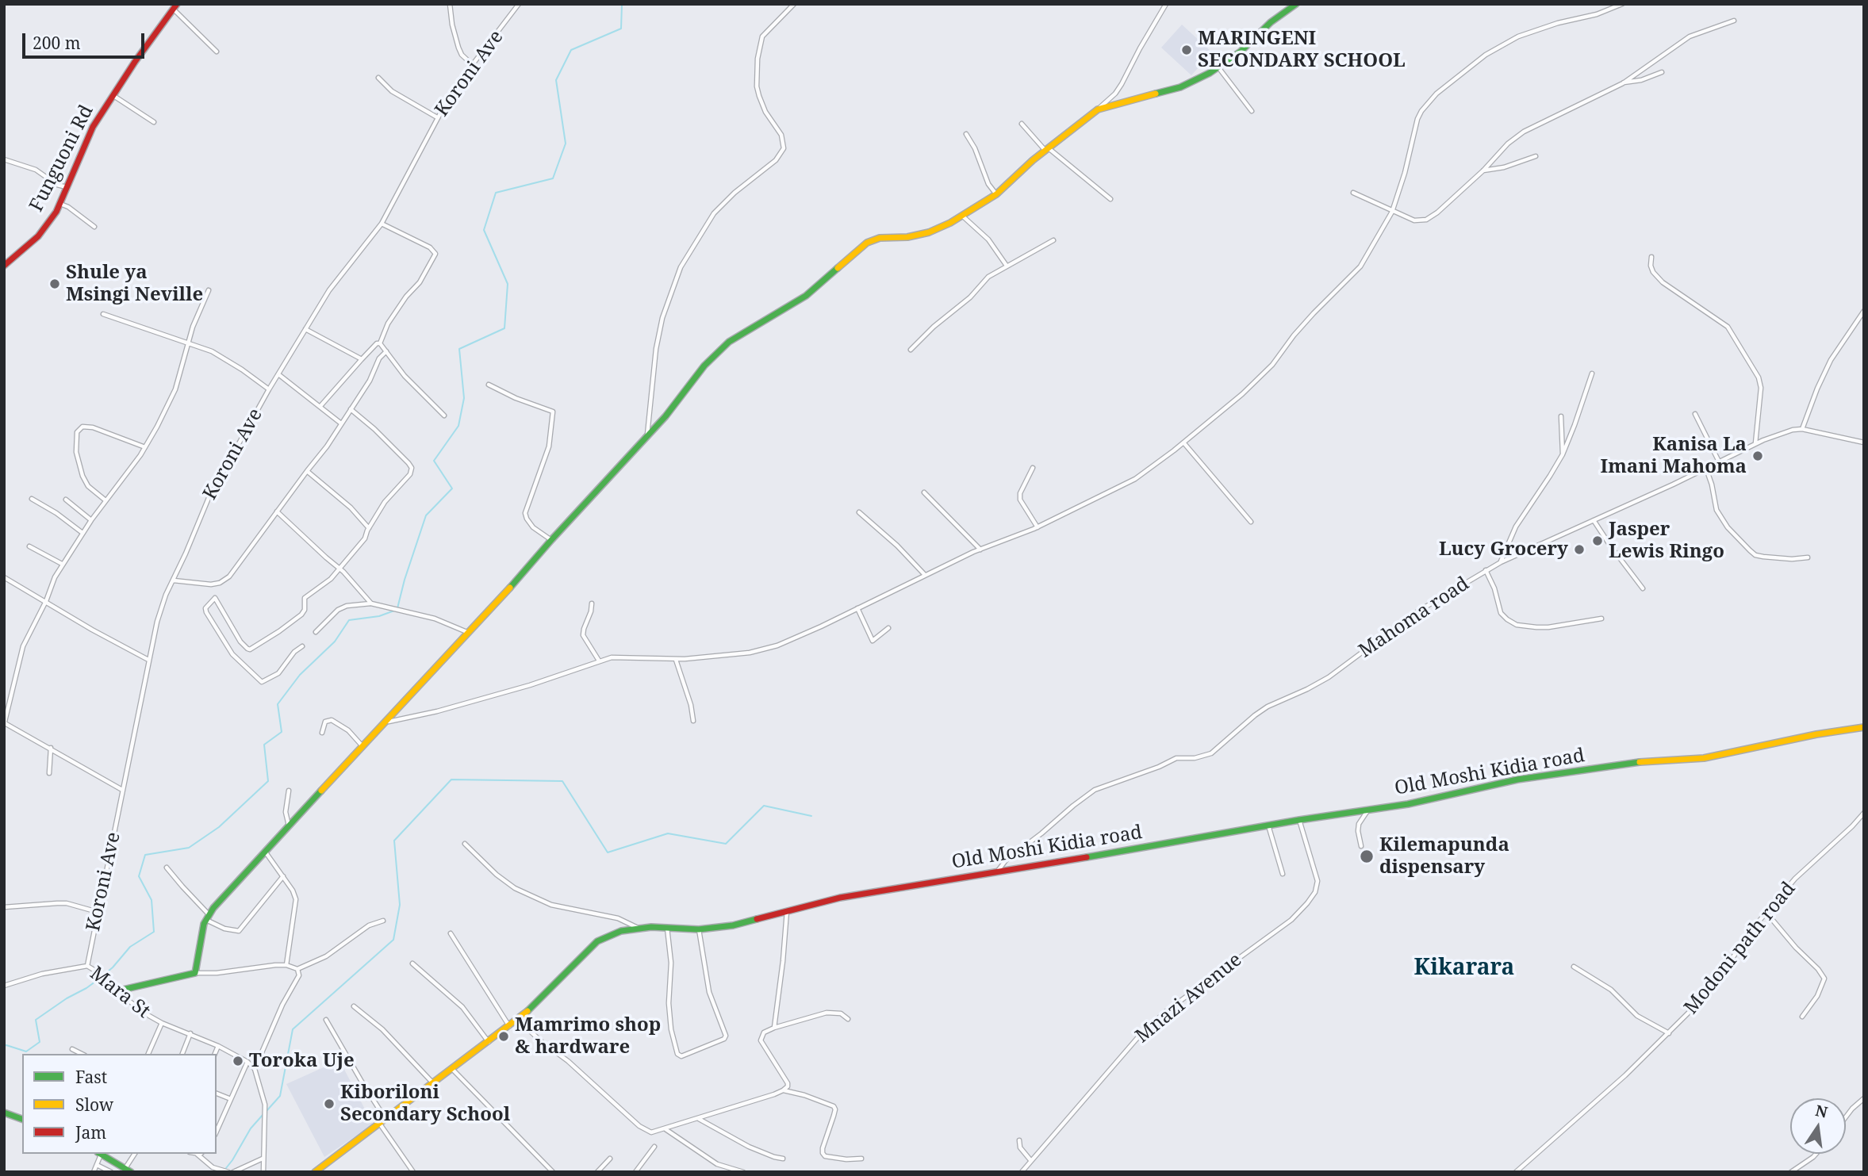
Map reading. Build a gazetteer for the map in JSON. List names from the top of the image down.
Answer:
{
  "streets": {
    "main road": ["Funguoni Rd", "Old Moshi Kidia road"],
    "street": [
      "Koroni Ave",
      "Mahoma road",
      "Modoni path road",
      "Mara St",
      "Mnazi Avenue"
    ]
  },
  "crossings": [
    ["Koroni Ave", "Mara St"],
    ["Mahoma road", "Old Moshi Kidia road"],
    ["Old Moshi Kidia road", "Mnazi Avenue"]
  ],
  "districts": ["Kikarara"],
  "places": [
    "MARINGENI SECONDARY SCHOOL",
    "Shule ya Msingi Neville",
    "Kanisa La Imani Mahoma",
    "Jasper Lewis Ringo",
    "Lucy Grocery",
    "Kilemapunda dispensary",
    "Mamrimo shop & hardware",
    "Toroka Uje",
    "Kiboriloni Secondary School"
  ],
  "legend": ["Fast", "Slow", "Jam"],
  "scale_bar": "200 m",
  "north": "top"
}
